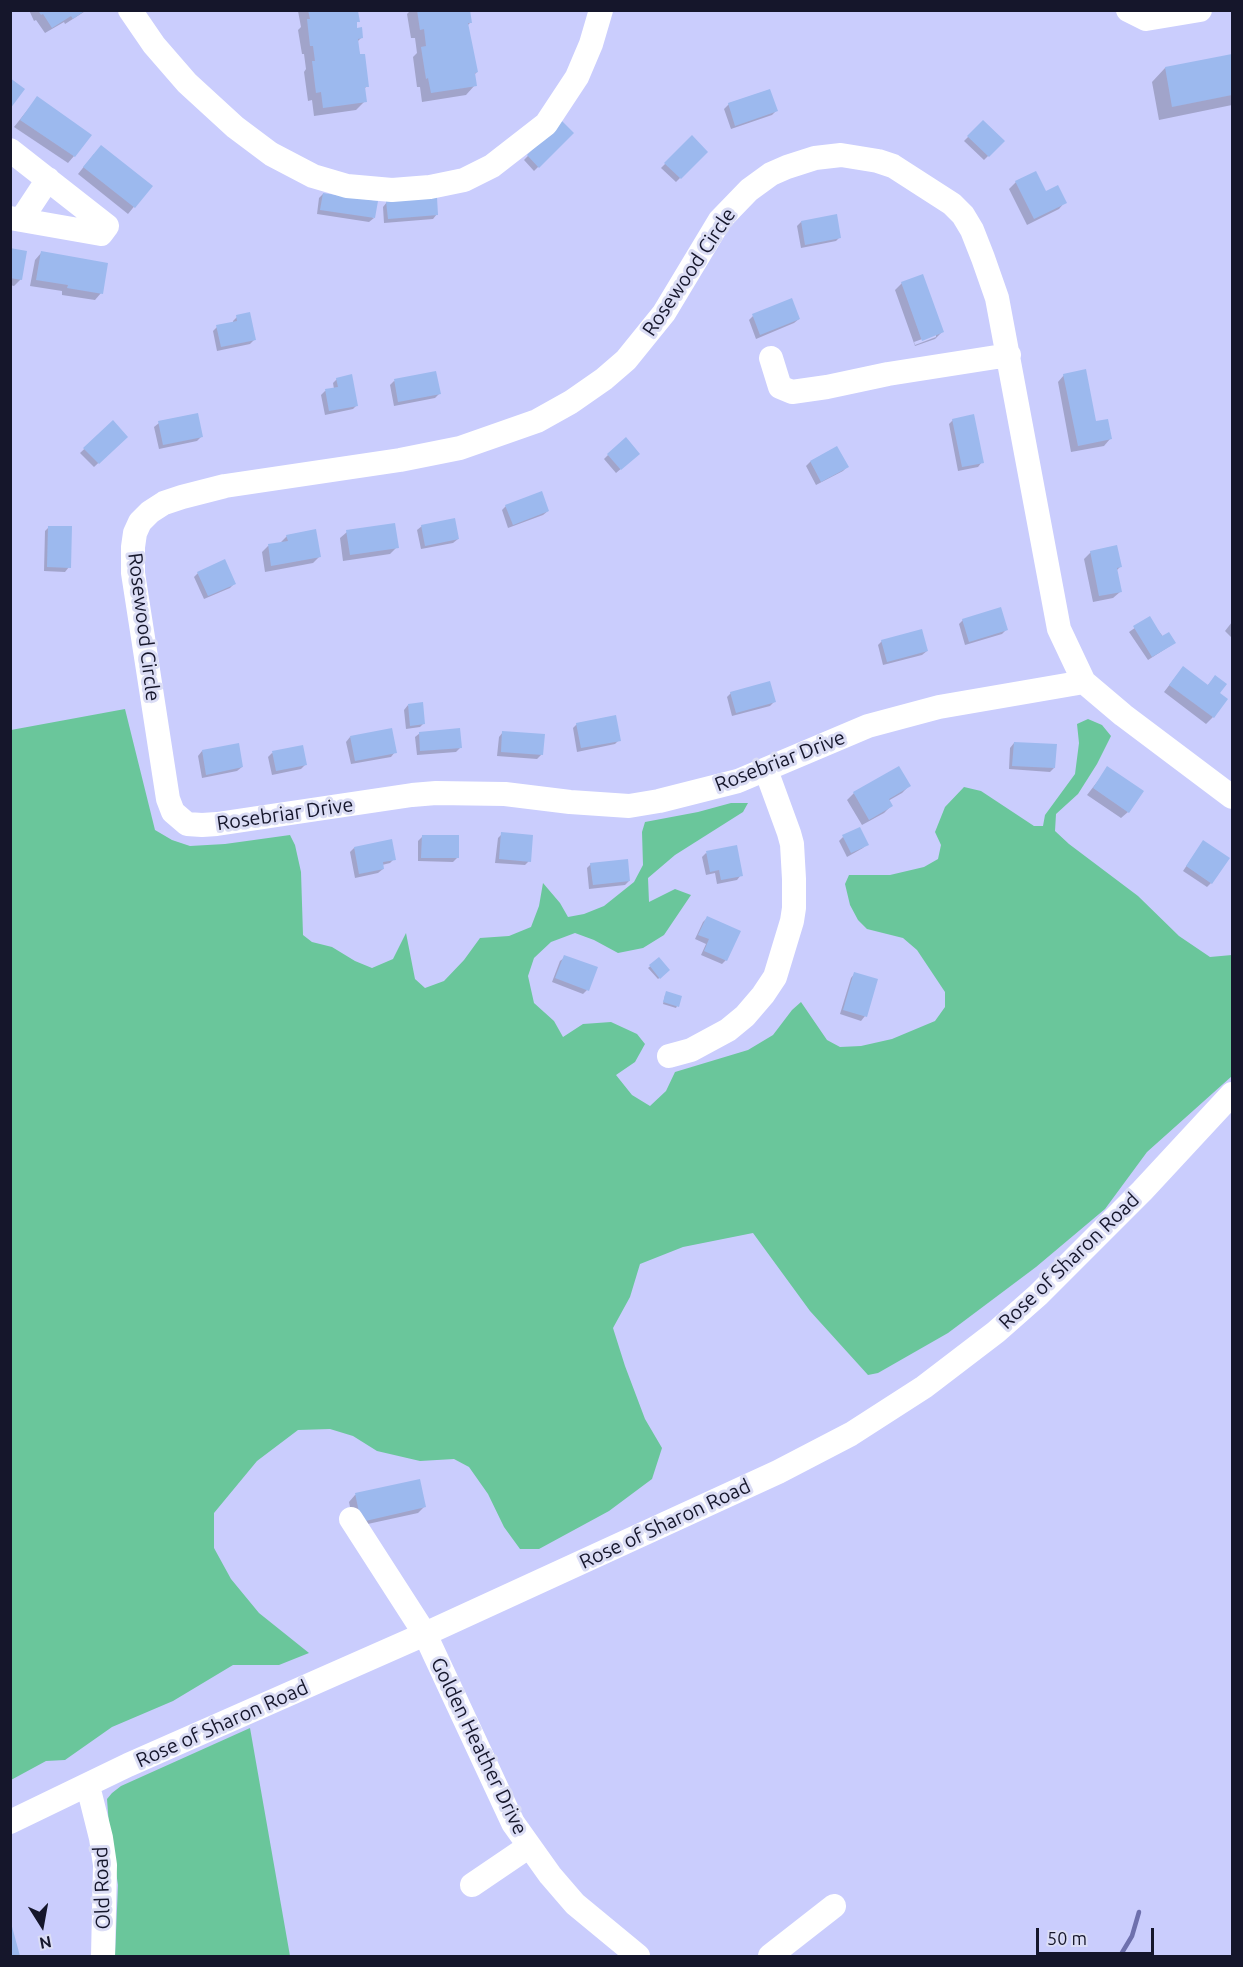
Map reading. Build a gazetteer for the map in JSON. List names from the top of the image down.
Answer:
{
  "streets": {
    "street": [
      "Rosewood Circle",
      "Rosebriar Drive",
      "Rose of Sharon Road",
      "Golden Heather Drive",
      "Old Road"
    ]
  },
  "crossings": [
    ["Rosewood Circle", "Rosebriar Drive"],
    ["Rose of Sharon Road", "Golden Heather Drive"],
    ["Rose of Sharon Road", "Old Road"]
  ],
  "scale_bar": "50 m",
  "north": "bottom"
}
